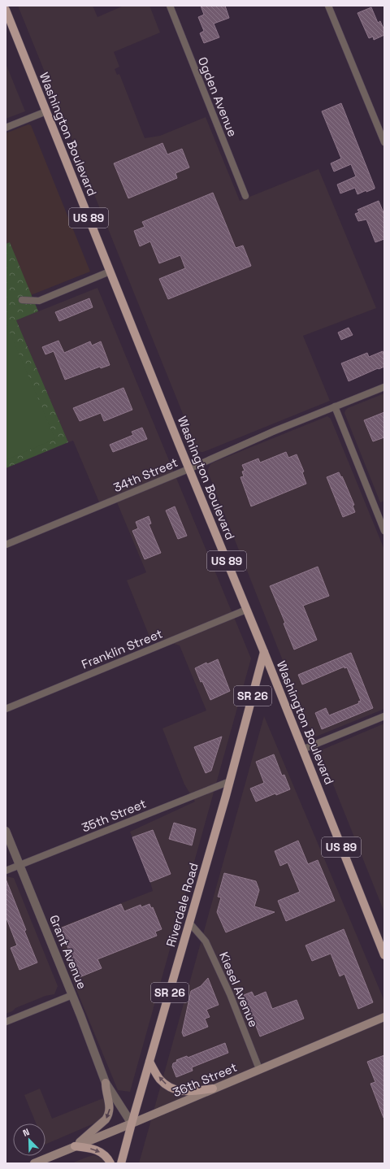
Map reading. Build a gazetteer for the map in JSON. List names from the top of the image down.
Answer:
{
  "streets": {
    "main road": [
      "Washington Boulevard",
      "US 89",
      "SR 26",
      "Riverdale Road",
      "36th Street"
    ],
    "street": [
      "Ogden Avenue",
      "34th Street",
      "Franklin Street",
      "35th Street",
      "Grant Avenue",
      "Kiesel Avenue"
    ]
  },
  "crossings": [
    ["Washington Boulevard", "34th Street"],
    ["Washington Boulevard", "Franklin Street"],
    ["Washington Boulevard", "Riverdale Road"],
    ["35th Street", "Riverdale Road"],
    ["35th Street", "Grant Avenue"],
    ["Riverdale Road", "Grant Avenue"],
    ["Riverdale Road", "Kiesel Avenue"],
    ["Riverdale Road", "36th Street"],
    ["Grant Avenue", "36th Street"],
    ["Kiesel Avenue", "36th Street"]
  ],
  "north": "top left"
}
